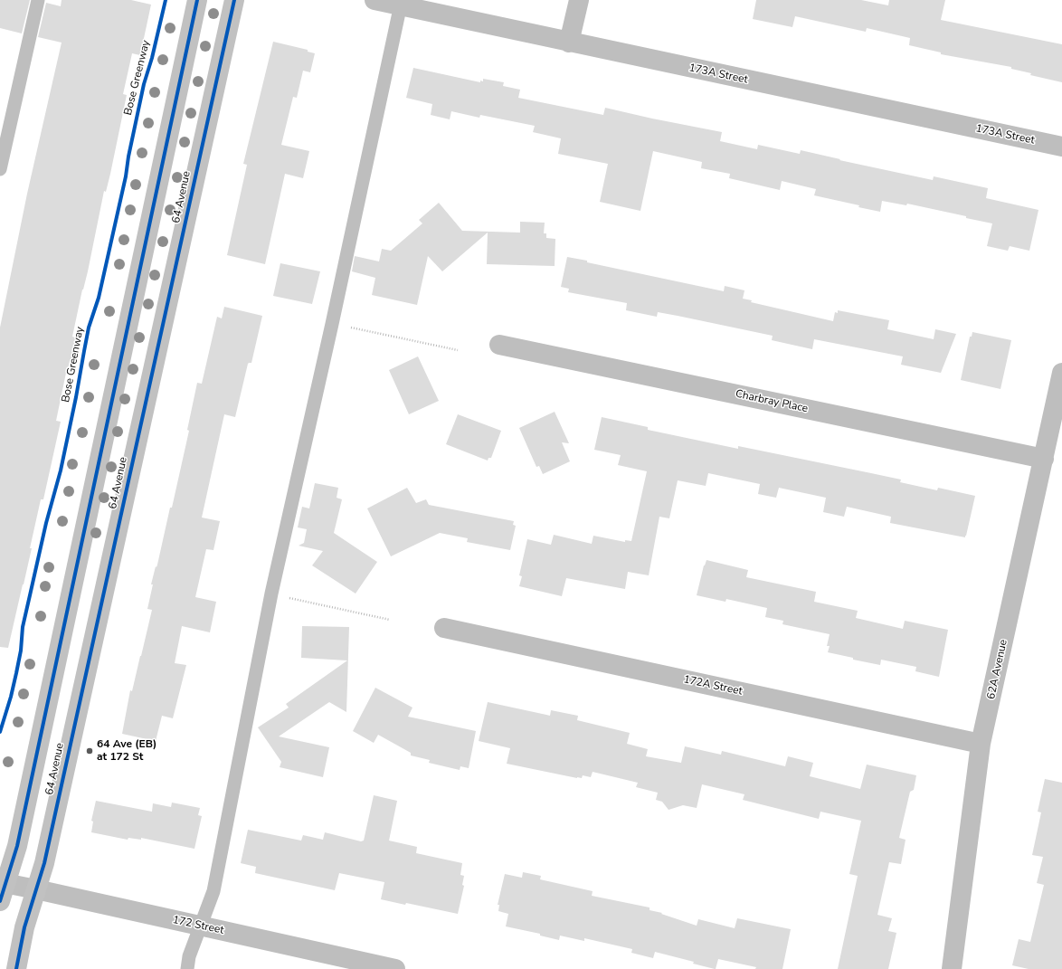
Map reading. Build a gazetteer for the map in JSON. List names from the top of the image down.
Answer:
{
  "streets": {
    "main road": ["64 Avenue"],
    "street": [
      "173A Street",
      "Charbray Place",
      "62A Avenue",
      "172A Street",
      "172 Street"
    ],
    "cycle path": ["Bose Greenway"]
  },
  "crossings": [
    ["64 Avenue", "172 Street"],
    ["Charbray Place", "62A Avenue"],
    ["62A Avenue", "172A Street"]
  ],
  "places": ["64 Ave (EB) at 172 St"]
}
